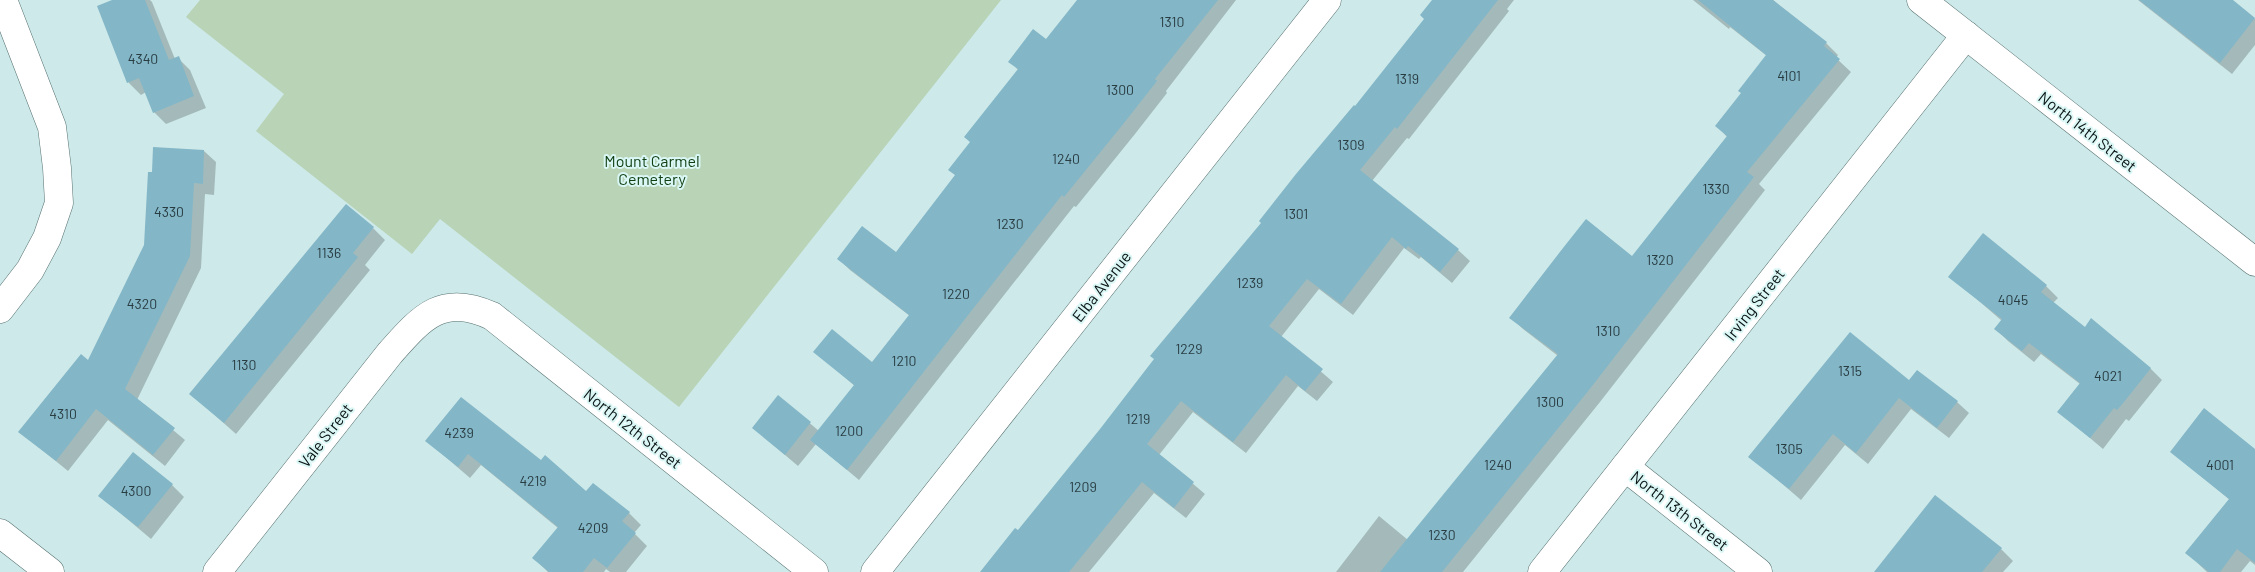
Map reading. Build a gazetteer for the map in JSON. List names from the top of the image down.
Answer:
{
  "streets": {
    "street": [
      "North 14th Street",
      "Elba Avenue",
      "Irving Street",
      "North 12th Street",
      "Vale Street",
      "North 13th Street"
    ]
  },
  "crossings": [
    ["North 14th Street", "Irving Street"],
    ["Irving Street", "North 13th Street"],
    ["North 12th Street", "Vale Street"]
  ],
  "parks": ["Mount Carmel Cemetery"],
  "house_numbers": [
    "1310",
    "4340",
    "4101",
    "1319",
    "1300",
    "1309",
    "1240",
    "1330",
    "4330",
    "1301",
    "1230",
    "1136",
    "1320",
    "1239",
    "1220",
    "4045",
    "4320",
    "1310",
    "1229",
    "1210",
    "1130",
    "1315",
    "4021",
    "1300",
    "4310",
    "1219",
    "1200",
    "4239",
    "1305",
    "1240",
    "4001",
    "4219",
    "1209",
    "4300",
    "4209",
    "1230"
  ]
}
